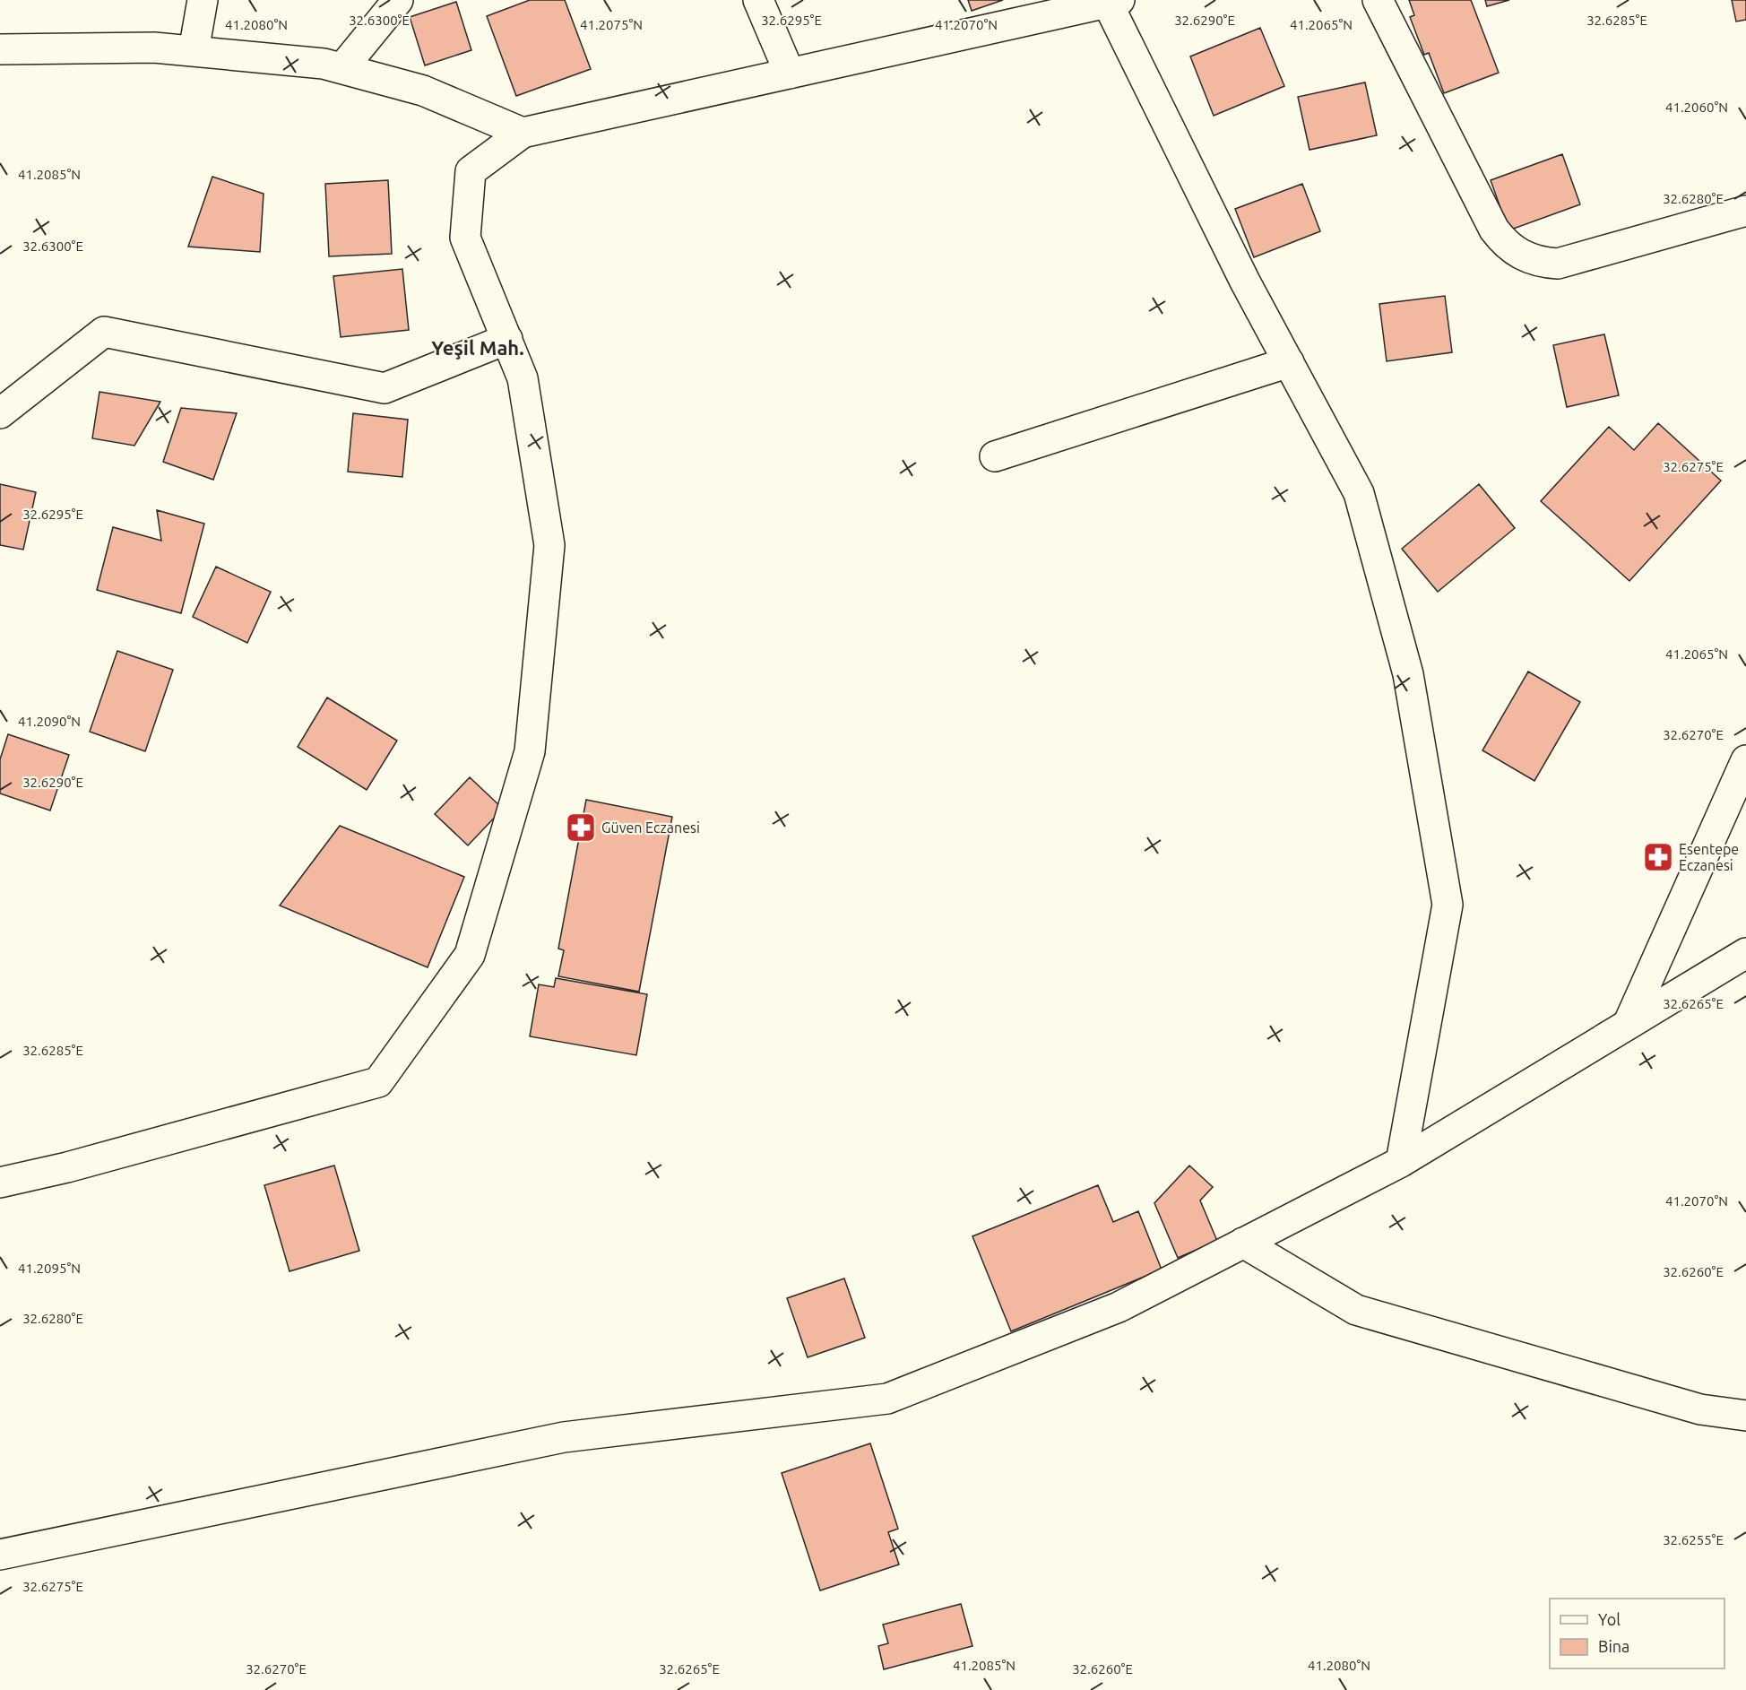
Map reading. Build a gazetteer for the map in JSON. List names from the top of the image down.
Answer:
{
  "districts": ["Yeşil Mah."],
  "places": {
    "pharmacy": ["Güven Eczanesi", "Esentepe Eczanesi"]
  },
  "legend": ["Yol", "Bina"],
  "coordinates": [
    "32.6300°E",
    "32.6295°E",
    "32.6290°E",
    "32.6285°E",
    "41.2065°N",
    "41.2080°N",
    "41.2075°N",
    "41.2070°N",
    "41.2060°N",
    "41.2085°N",
    "32.6280°E",
    "32.6275°E",
    "41.2090°N",
    "32.6270°E",
    "32.6265°E",
    "41.2095°N",
    "32.6260°E",
    "32.6255°E"
  ]
}
